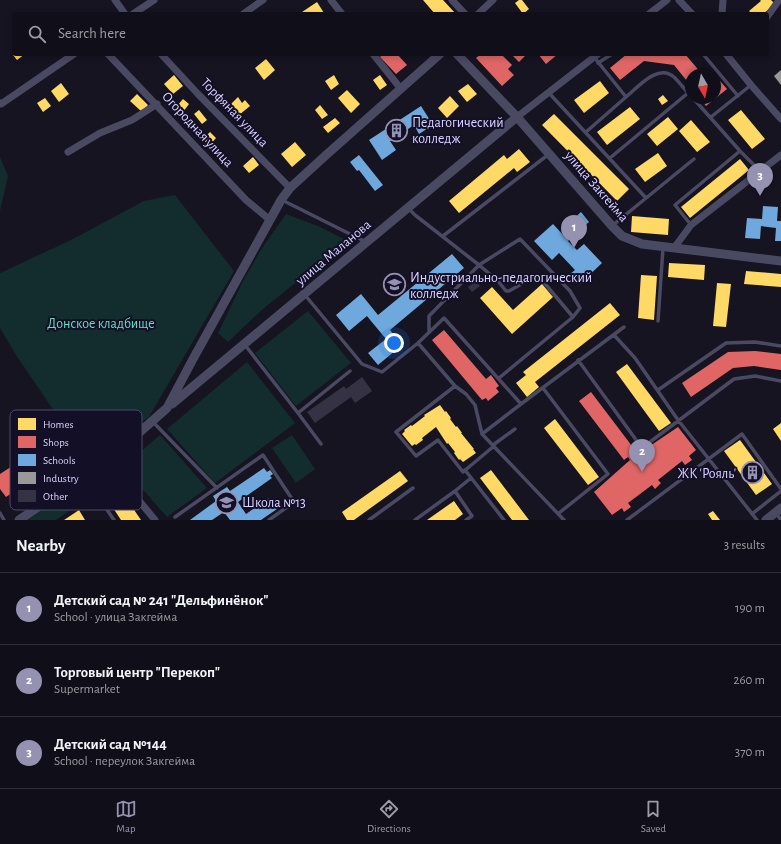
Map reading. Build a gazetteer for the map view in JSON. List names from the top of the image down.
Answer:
{
  "streets": {
    "street": [
      "Торфяная улица",
      "Огородная улица",
      "улица Закгейма",
      "улица Маланова"
    ]
  },
  "crossings": [
    ["Торфяная улица", "улица Маланова"],
    ["Огородная улица", "улица Маланова"],
    ["улица Закгейма", "улица Маланова"]
  ],
  "parks": ["Донское кладбище"],
  "places": {
    "building": ["Педагогический колледж", "ЖК 'Рояль'"],
    "school or university": ["Индустриально-педагогический колледж", "Школа №13"]
  },
  "legend": [
    "Homes",
    "Shops",
    "Schools",
    "Industry",
    "Other"
  ],
  "north": "bottom",
  "page": {
    "search": "Search here",
    "pins": ["3", "1", "2"],
    "heading": ["Nearby", "3 results"],
    "list": [
      {
        "mark": "1",
        "name": "Детский сад № 241 \"Дельфинёнок\"",
        "note": "School · улица Закгейма",
        "value": "190 m"
      },
      {
        "mark": "2",
        "name": "Торговый центр \"Перекоп\"",
        "note": "Supermarket",
        "value": "260 m"
      },
      {
        "mark": "3",
        "name": "Детский сад №144",
        "note": "School · переулок Закгейма",
        "value": "370 m"
      }
    ],
    "nav": ["Map", "Directions", "Saved"]
  }
}
